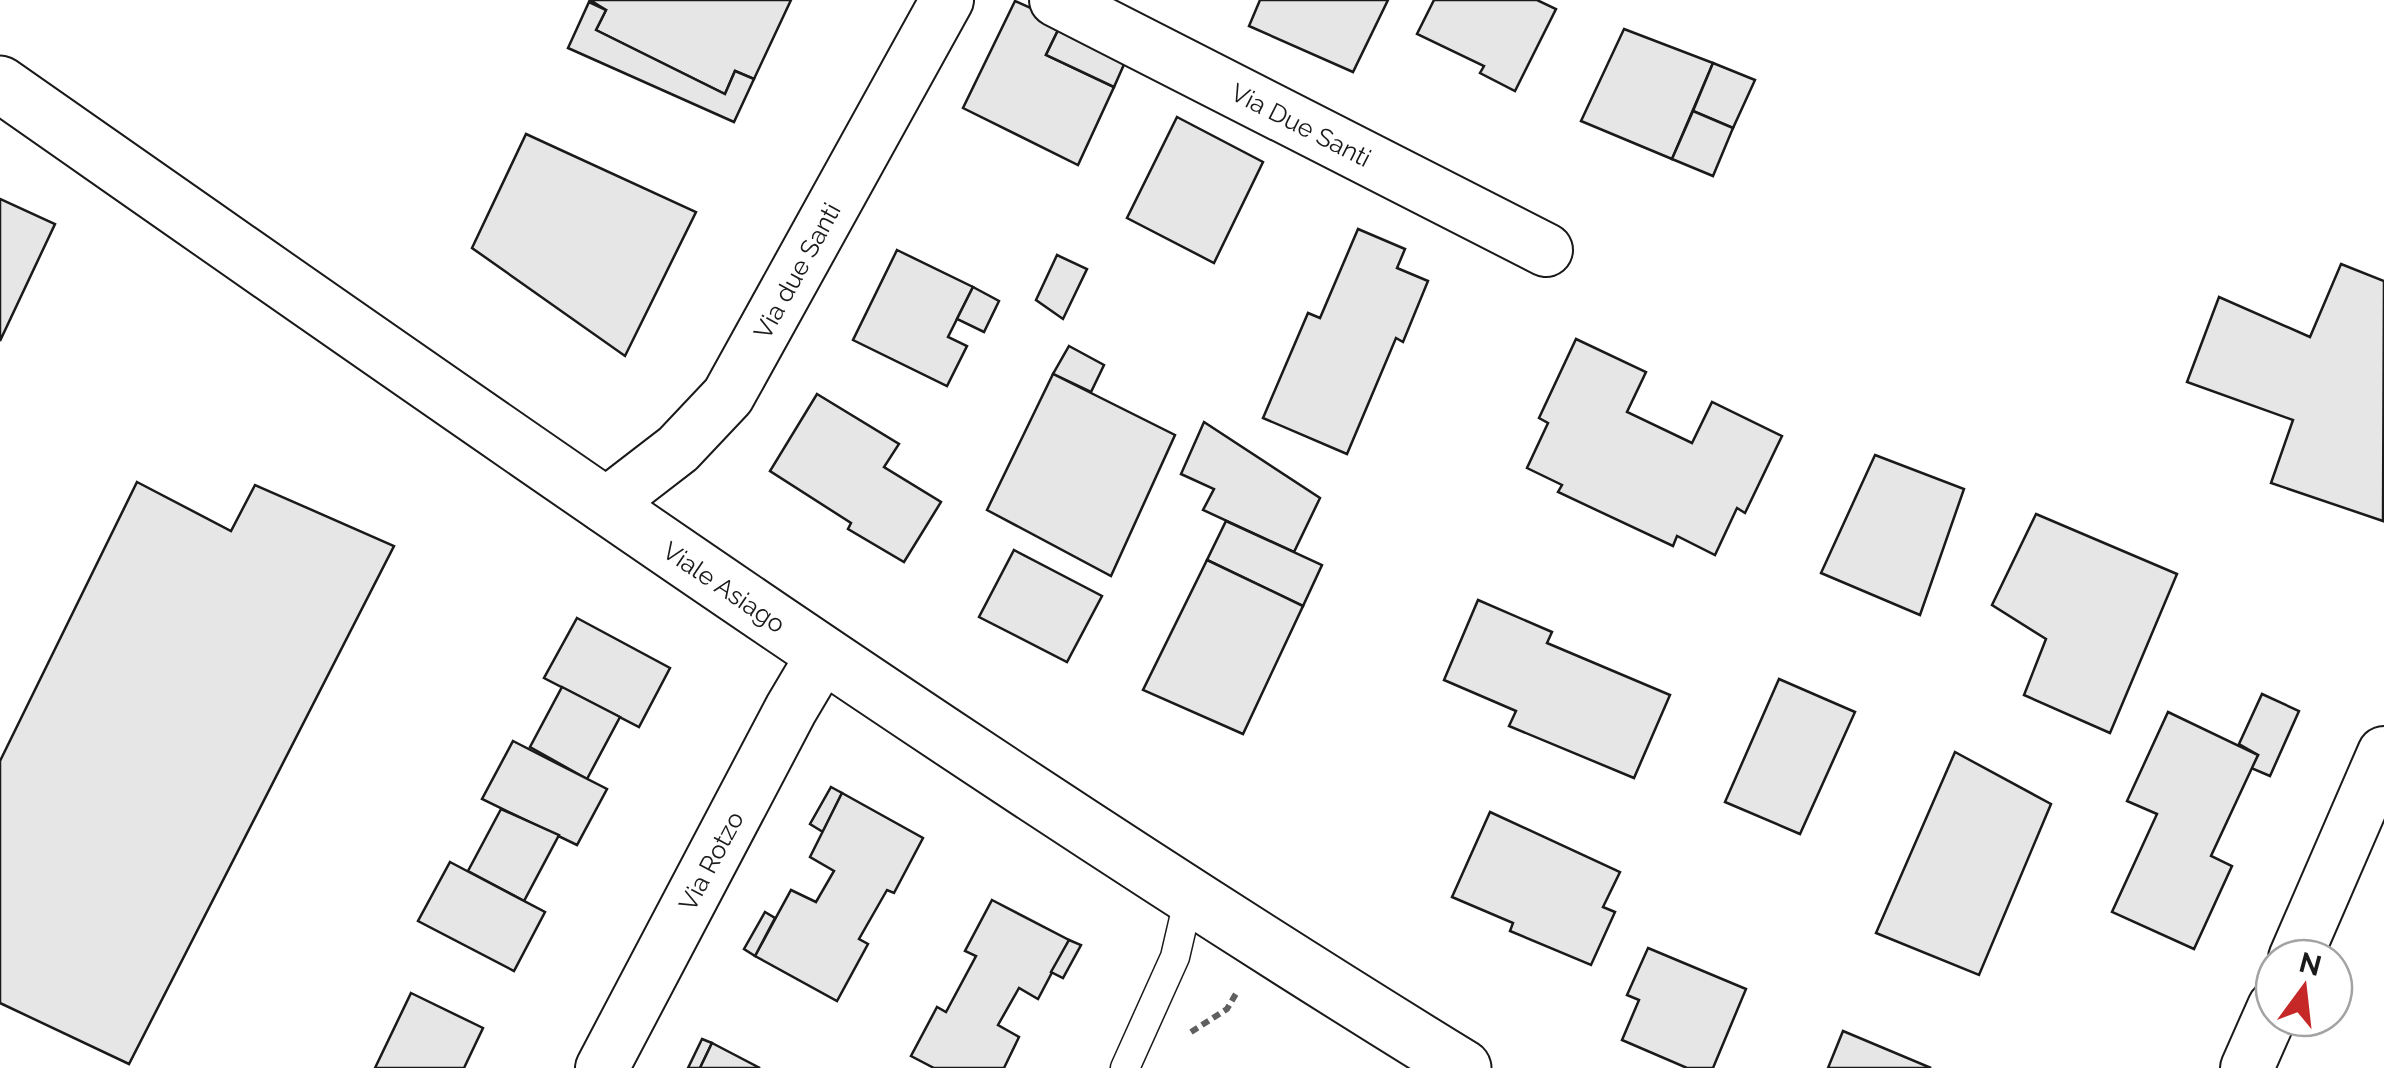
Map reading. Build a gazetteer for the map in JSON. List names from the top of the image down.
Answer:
{
  "streets": {
    "main road": ["Viale Asiago"],
    "street": ["Via Due Santi", "Via due Santi", "Via Rotzo"]
  },
  "crossings": [
    ["Via due Santi", "Viale Asiago"],
    ["Viale Asiago", "Via Rotzo"]
  ],
  "north": "top"
}
